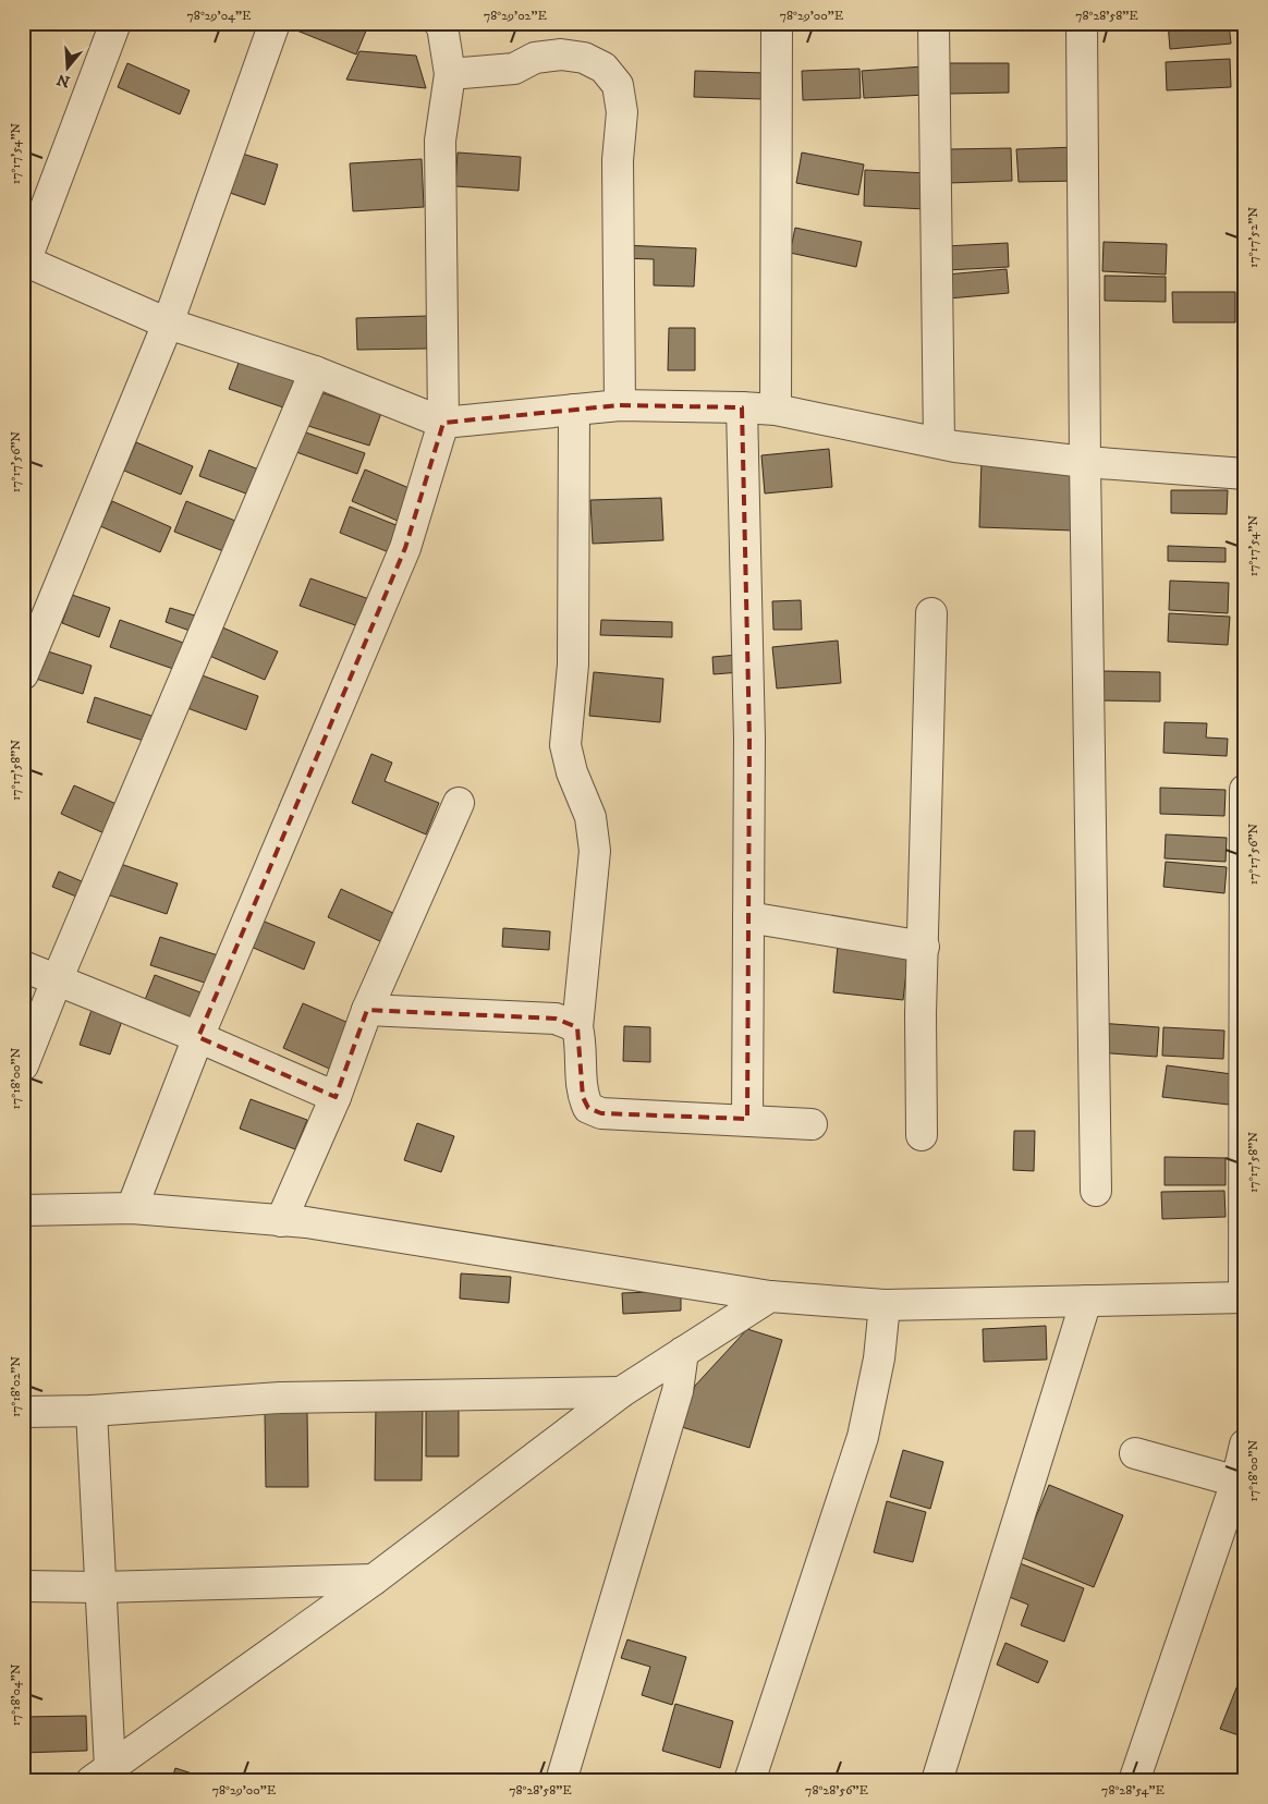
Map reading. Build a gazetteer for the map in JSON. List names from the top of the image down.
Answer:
{
  "north": "bottom",
  "coordinates": [
    "78°29'04\"E",
    "78°29'02\"E",
    "78°29'00\"E",
    "78°28'58\"E",
    "17°17'54\"N",
    "17°17'52\"N",
    "17°17'56\"N",
    "17°17'58\"N",
    "17°18'00\"N",
    "17°18'02\"N",
    "17°18'04\"N",
    "78°28'56\"E",
    "78°28'54\"E"
  ]
}
